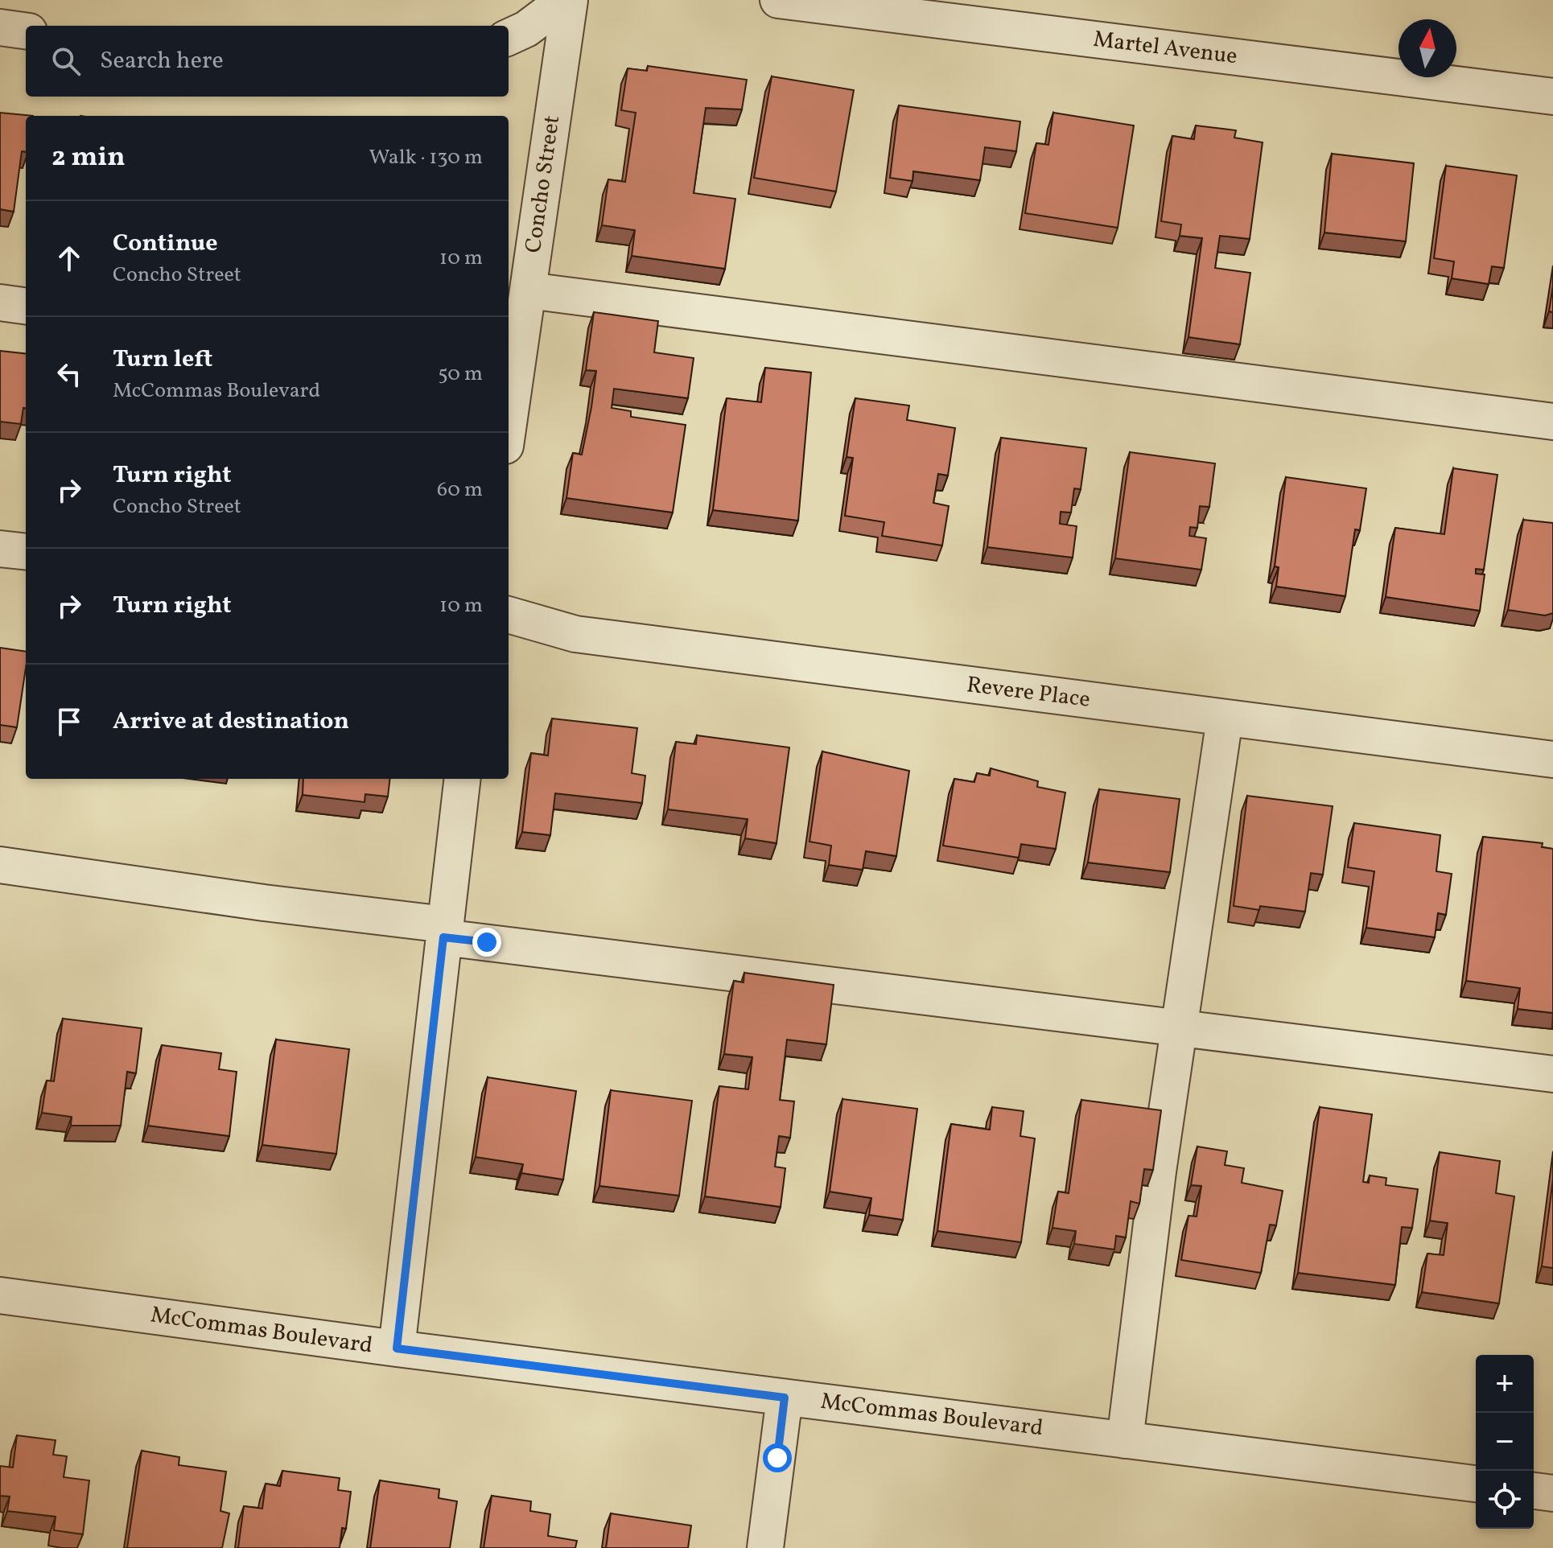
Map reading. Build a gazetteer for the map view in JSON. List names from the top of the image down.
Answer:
{
  "streets": {
    "street": [
      "Martel Avenue",
      "Concho Street",
      "Revere Place",
      "McCommas Boulevard"
    ]
  },
  "north": "top",
  "page": {
    "search": "Search here",
    "heading": ["2 min", "Walk · 130 m"],
    "list": [
      ["Continue", "Concho Street", "10 m"],
      ["Turn left", "McCommas Boulevard", "50 m"],
      ["Turn right", "Concho Street", "60 m"],
      ["Turn right", "10 m"],
      "Arrive at destination"
    ],
    "map_buttons": ["+", "−"]
  }
}
